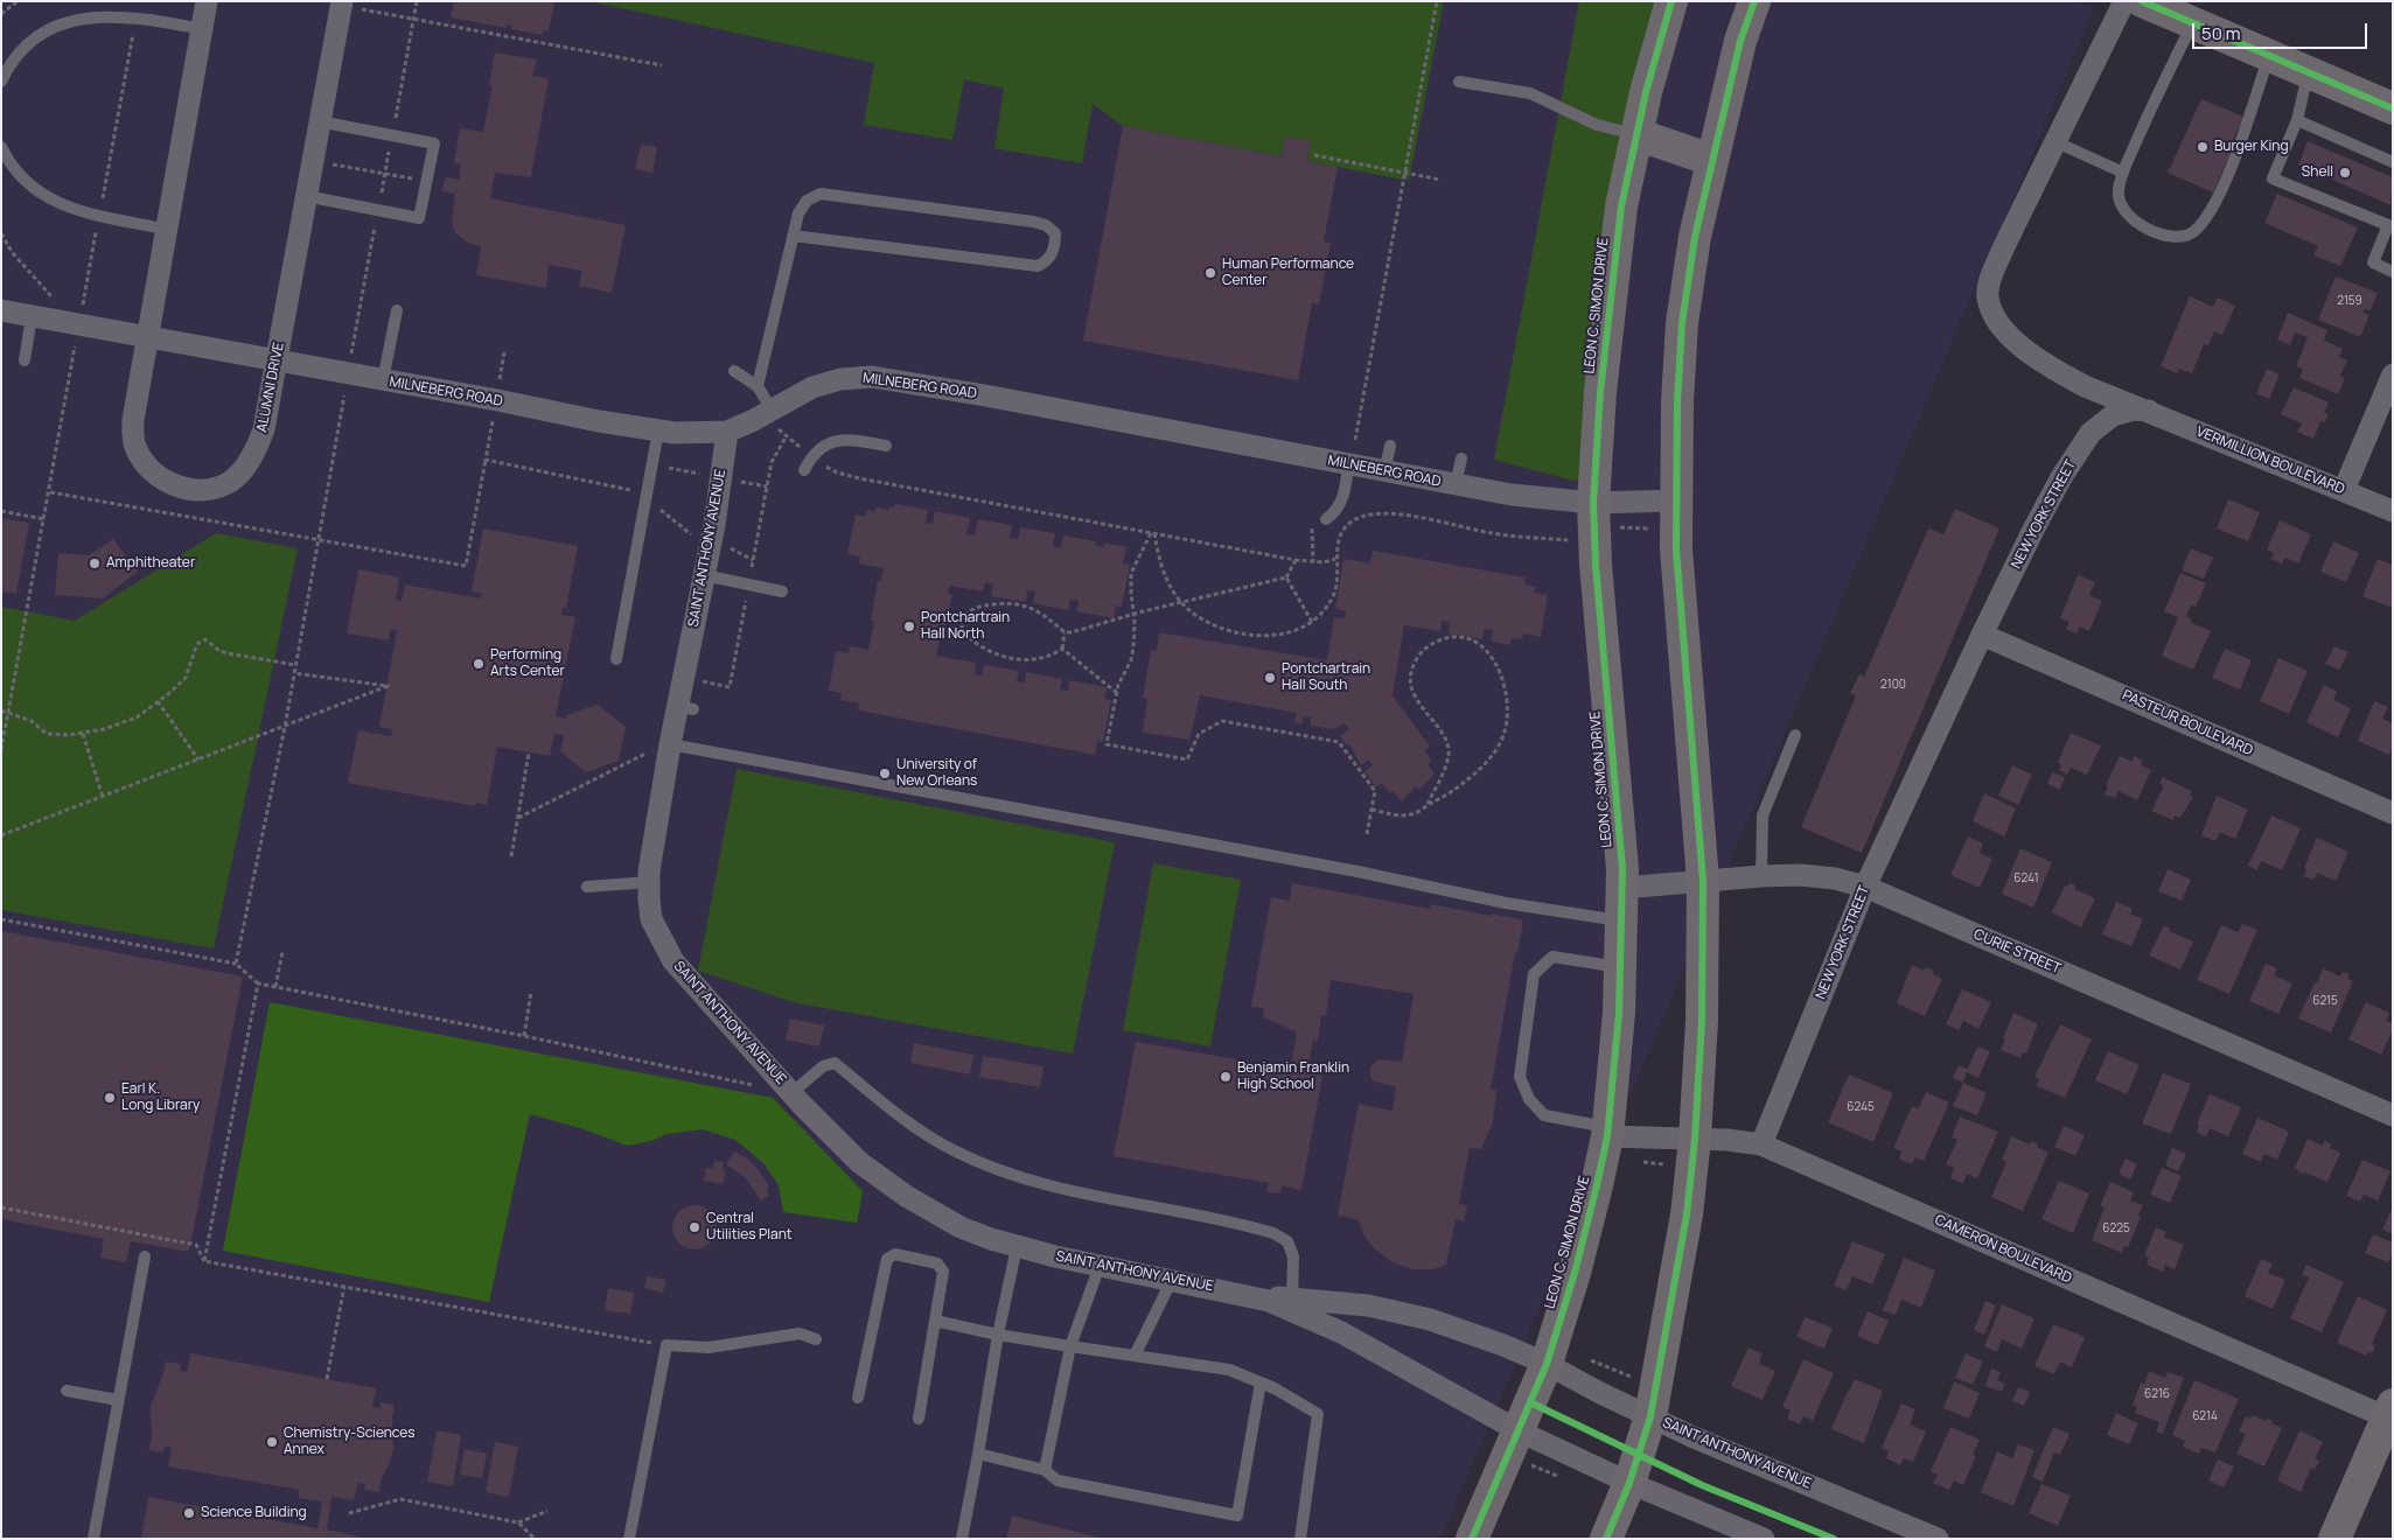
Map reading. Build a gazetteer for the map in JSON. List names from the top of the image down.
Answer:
{
  "streets": {
    "main road": ["LEON C. SIMON DRIVE"],
    "street": [
      "MILNEBERG ROAD",
      "ALUMNI DRIVE",
      "VERMILLION BOULEVARD",
      "NEW YORK STREET",
      "SAINT ANTHONY AVENUE",
      "PASTEUR BOULEVARD",
      "CURIE STREET",
      "CAMERON BOULEVARD"
    ]
  },
  "crossings": [
    ["LEON C. SIMON DRIVE", "MILNEBERG ROAD"],
    ["LEON C. SIMON DRIVE", "SAINT ANTHONY AVENUE"],
    ["LEON C. SIMON DRIVE", "CURIE STREET"],
    ["LEON C. SIMON DRIVE", "CAMERON BOULEVARD"],
    ["MILNEBERG ROAD", "ALUMNI DRIVE"],
    ["MILNEBERG ROAD", "SAINT ANTHONY AVENUE"],
    ["VERMILLION BOULEVARD", "NEW YORK STREET"],
    ["NEW YORK STREET", "PASTEUR BOULEVARD"],
    ["NEW YORK STREET", "CURIE STREET"],
    ["NEW YORK STREET", "CAMERON BOULEVARD"]
  ],
  "places": [
    "Burger King",
    "Shell",
    "Human Performance Center",
    "Amphitheater",
    "Pontchartrain Hall North",
    "Performing Arts Center",
    "Pontchartrain Hall South",
    "University of New Orleans",
    "Benjamin Franklin High School",
    "Earl K. Long Library",
    "Central Utilities Plant",
    "Chemistry-Sciences Annex",
    "Science Building"
  ],
  "house_numbers": [
    "2159",
    "2100",
    "6241",
    "6215",
    "6245",
    "6225",
    "6216",
    "6214"
  ],
  "scale_bar": "50 m"
}
